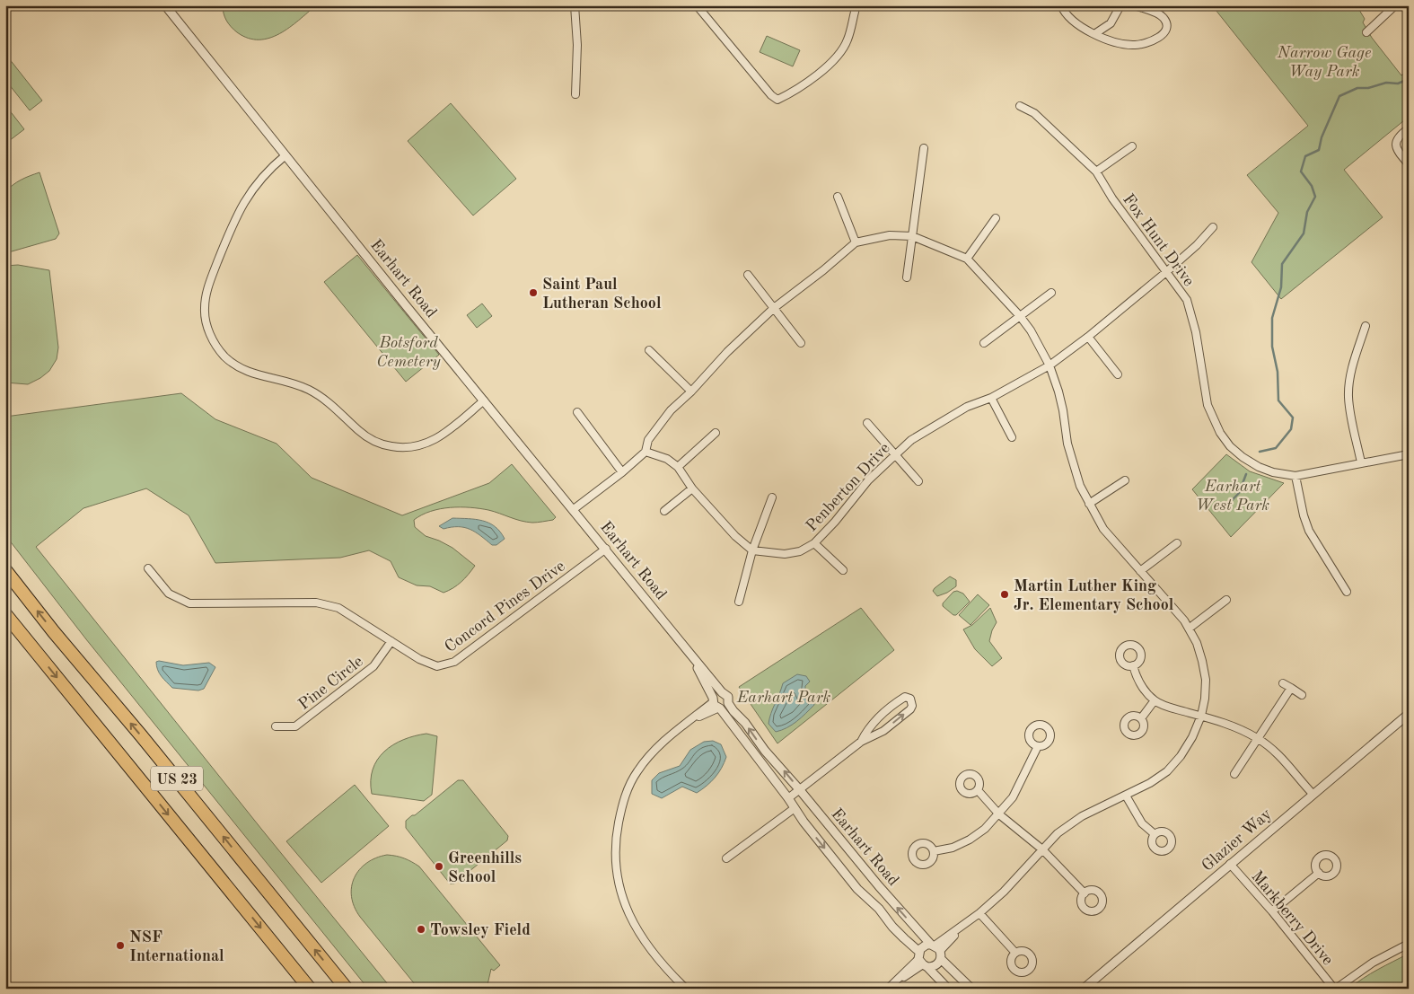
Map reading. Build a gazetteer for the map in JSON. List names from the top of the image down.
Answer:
{
  "streets": {
    "highway": ["US 23"],
    "street": [
      "Fox Hunt Drive",
      "Earhart Road",
      "Penberton Drive",
      "Concord Pines Drive",
      "Pine Circle",
      "Glazier Way",
      "Markberry Drive"
    ]
  },
  "crossings": [
    ["Fox Hunt Drive", "Penberton Drive"],
    ["Earhart Road", "Concord Pines Drive"],
    ["Concord Pines Drive", "Pine Circle"],
    ["Glazier Way", "Markberry Drive"]
  ],
  "parks": [
    "Narrow Gage Way Park",
    "Botsford Cemetery",
    "Earhart West Park",
    "Earhart Park"
  ],
  "places": [
    "Saint Paul Lutheran School",
    "Martin Luther King Jr. Elementary School",
    "Greenhills School",
    "Towsley Field",
    "NSF International"
  ]
}
